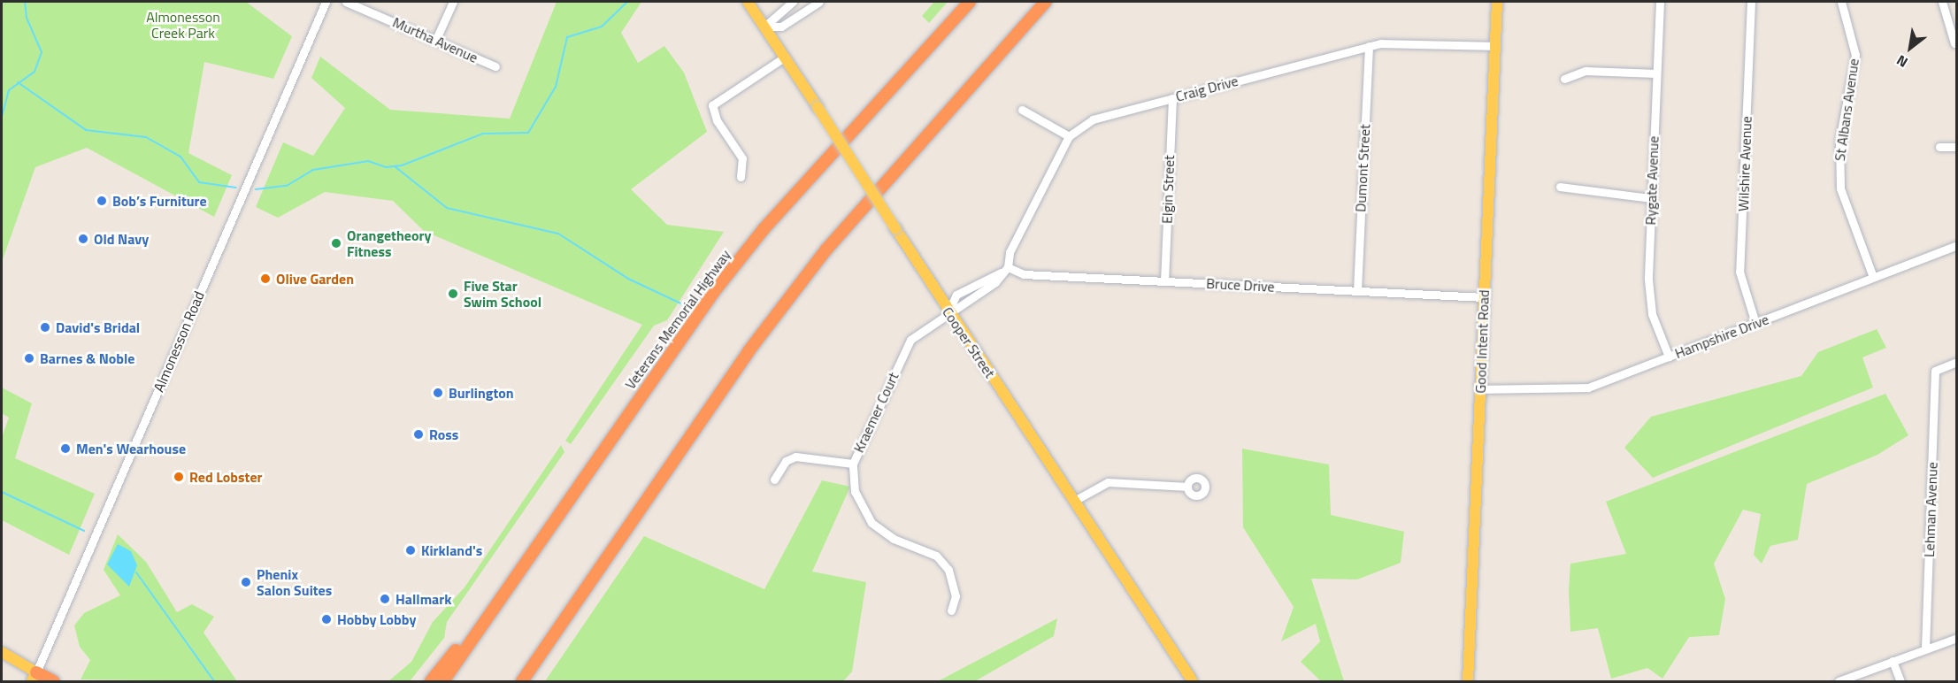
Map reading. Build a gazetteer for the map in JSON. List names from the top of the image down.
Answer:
{
  "streets": {
    "highway": ["Veterans Memorial Highway"],
    "main road": ["Good Intent Road", "Cooper Street"],
    "street": [
      "Murtha Avenue",
      "Craig Drive",
      "St Albans Avenue",
      "Wilshire Avenue",
      "Dumont Street",
      "Rygate Avenue",
      "Elgin Street",
      "Bruce Drive",
      "Hampshire Drive",
      "Almonesson Road",
      "Kraemer Court",
      "Lehman Avenue"
    ]
  },
  "crossings": [
    ["Craig Drive", "Dumont Street"],
    ["Craig Drive", "Elgin Street"],
    ["Craig Drive", "Good Intent Road"],
    ["St Albans Avenue", "Hampshire Drive"],
    ["Wilshire Avenue", "Hampshire Drive"],
    ["Dumont Street", "Bruce Drive"],
    ["Rygate Avenue", "Hampshire Drive"],
    ["Elgin Street", "Bruce Drive"],
    ["Bruce Drive", "Good Intent Road"],
    ["Hampshire Drive", "Good Intent Road"],
    ["Cooper Street", "Kraemer Court"]
  ],
  "parks": ["Almonesson Creek Park"],
  "places": [
    "Bob’s Furniture",
    "Old Navy",
    "Orangetheory Fitness",
    "Olive Garden",
    "Five Star Swim School",
    "David's Bridal",
    "Barnes & Noble",
    "Burlington",
    "Ross",
    "Men's Wearhouse",
    "Red Lobster",
    "Kirkland's",
    "Phenix Salon Suites",
    "Hallmark",
    "Hobby Lobby"
  ],
  "north": "bottom left"
}
